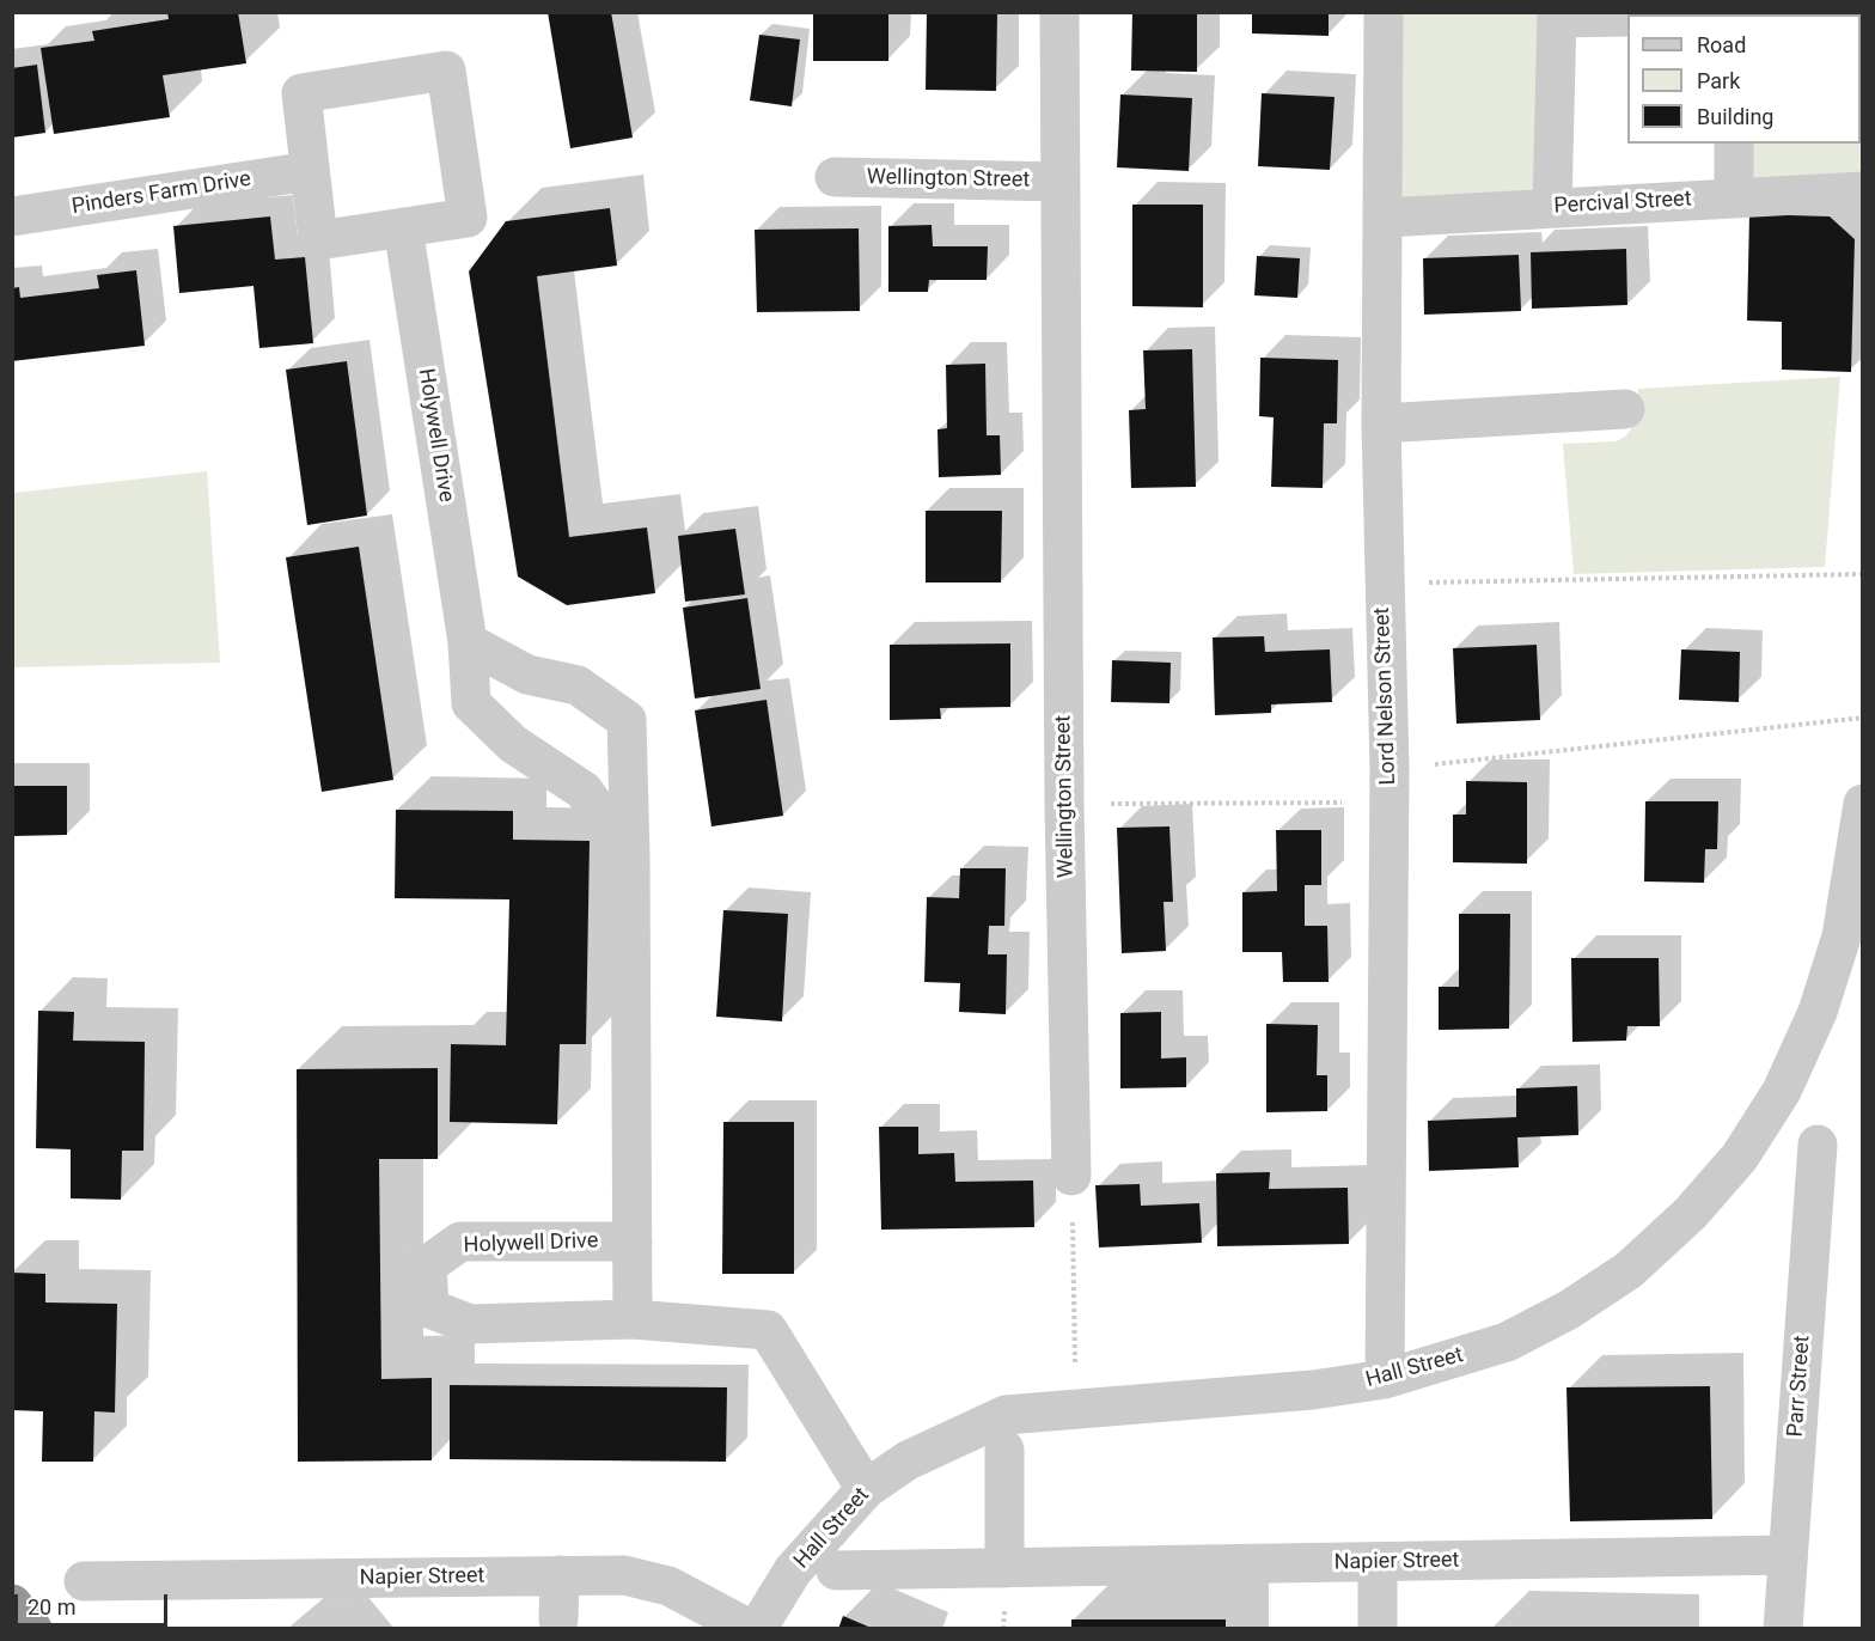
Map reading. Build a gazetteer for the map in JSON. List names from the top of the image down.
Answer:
{
  "streets": {
    "street": [
      "Wellington Street",
      "Pinders Farm Drive",
      "Percival Street",
      "Holywell Drive",
      "Lord Nelson Street",
      "Hall Street",
      "Parr Street",
      "Napier Street"
    ]
  },
  "crossings": [
    ["Percival Street", "Lord Nelson Street"],
    ["Holywell Drive", "Hall Street"],
    ["Lord Nelson Street", "Hall Street"],
    ["Parr Street", "Napier Street"]
  ],
  "legend": ["Road", "Park", "Building"],
  "scale_bar": "20 m"
}
